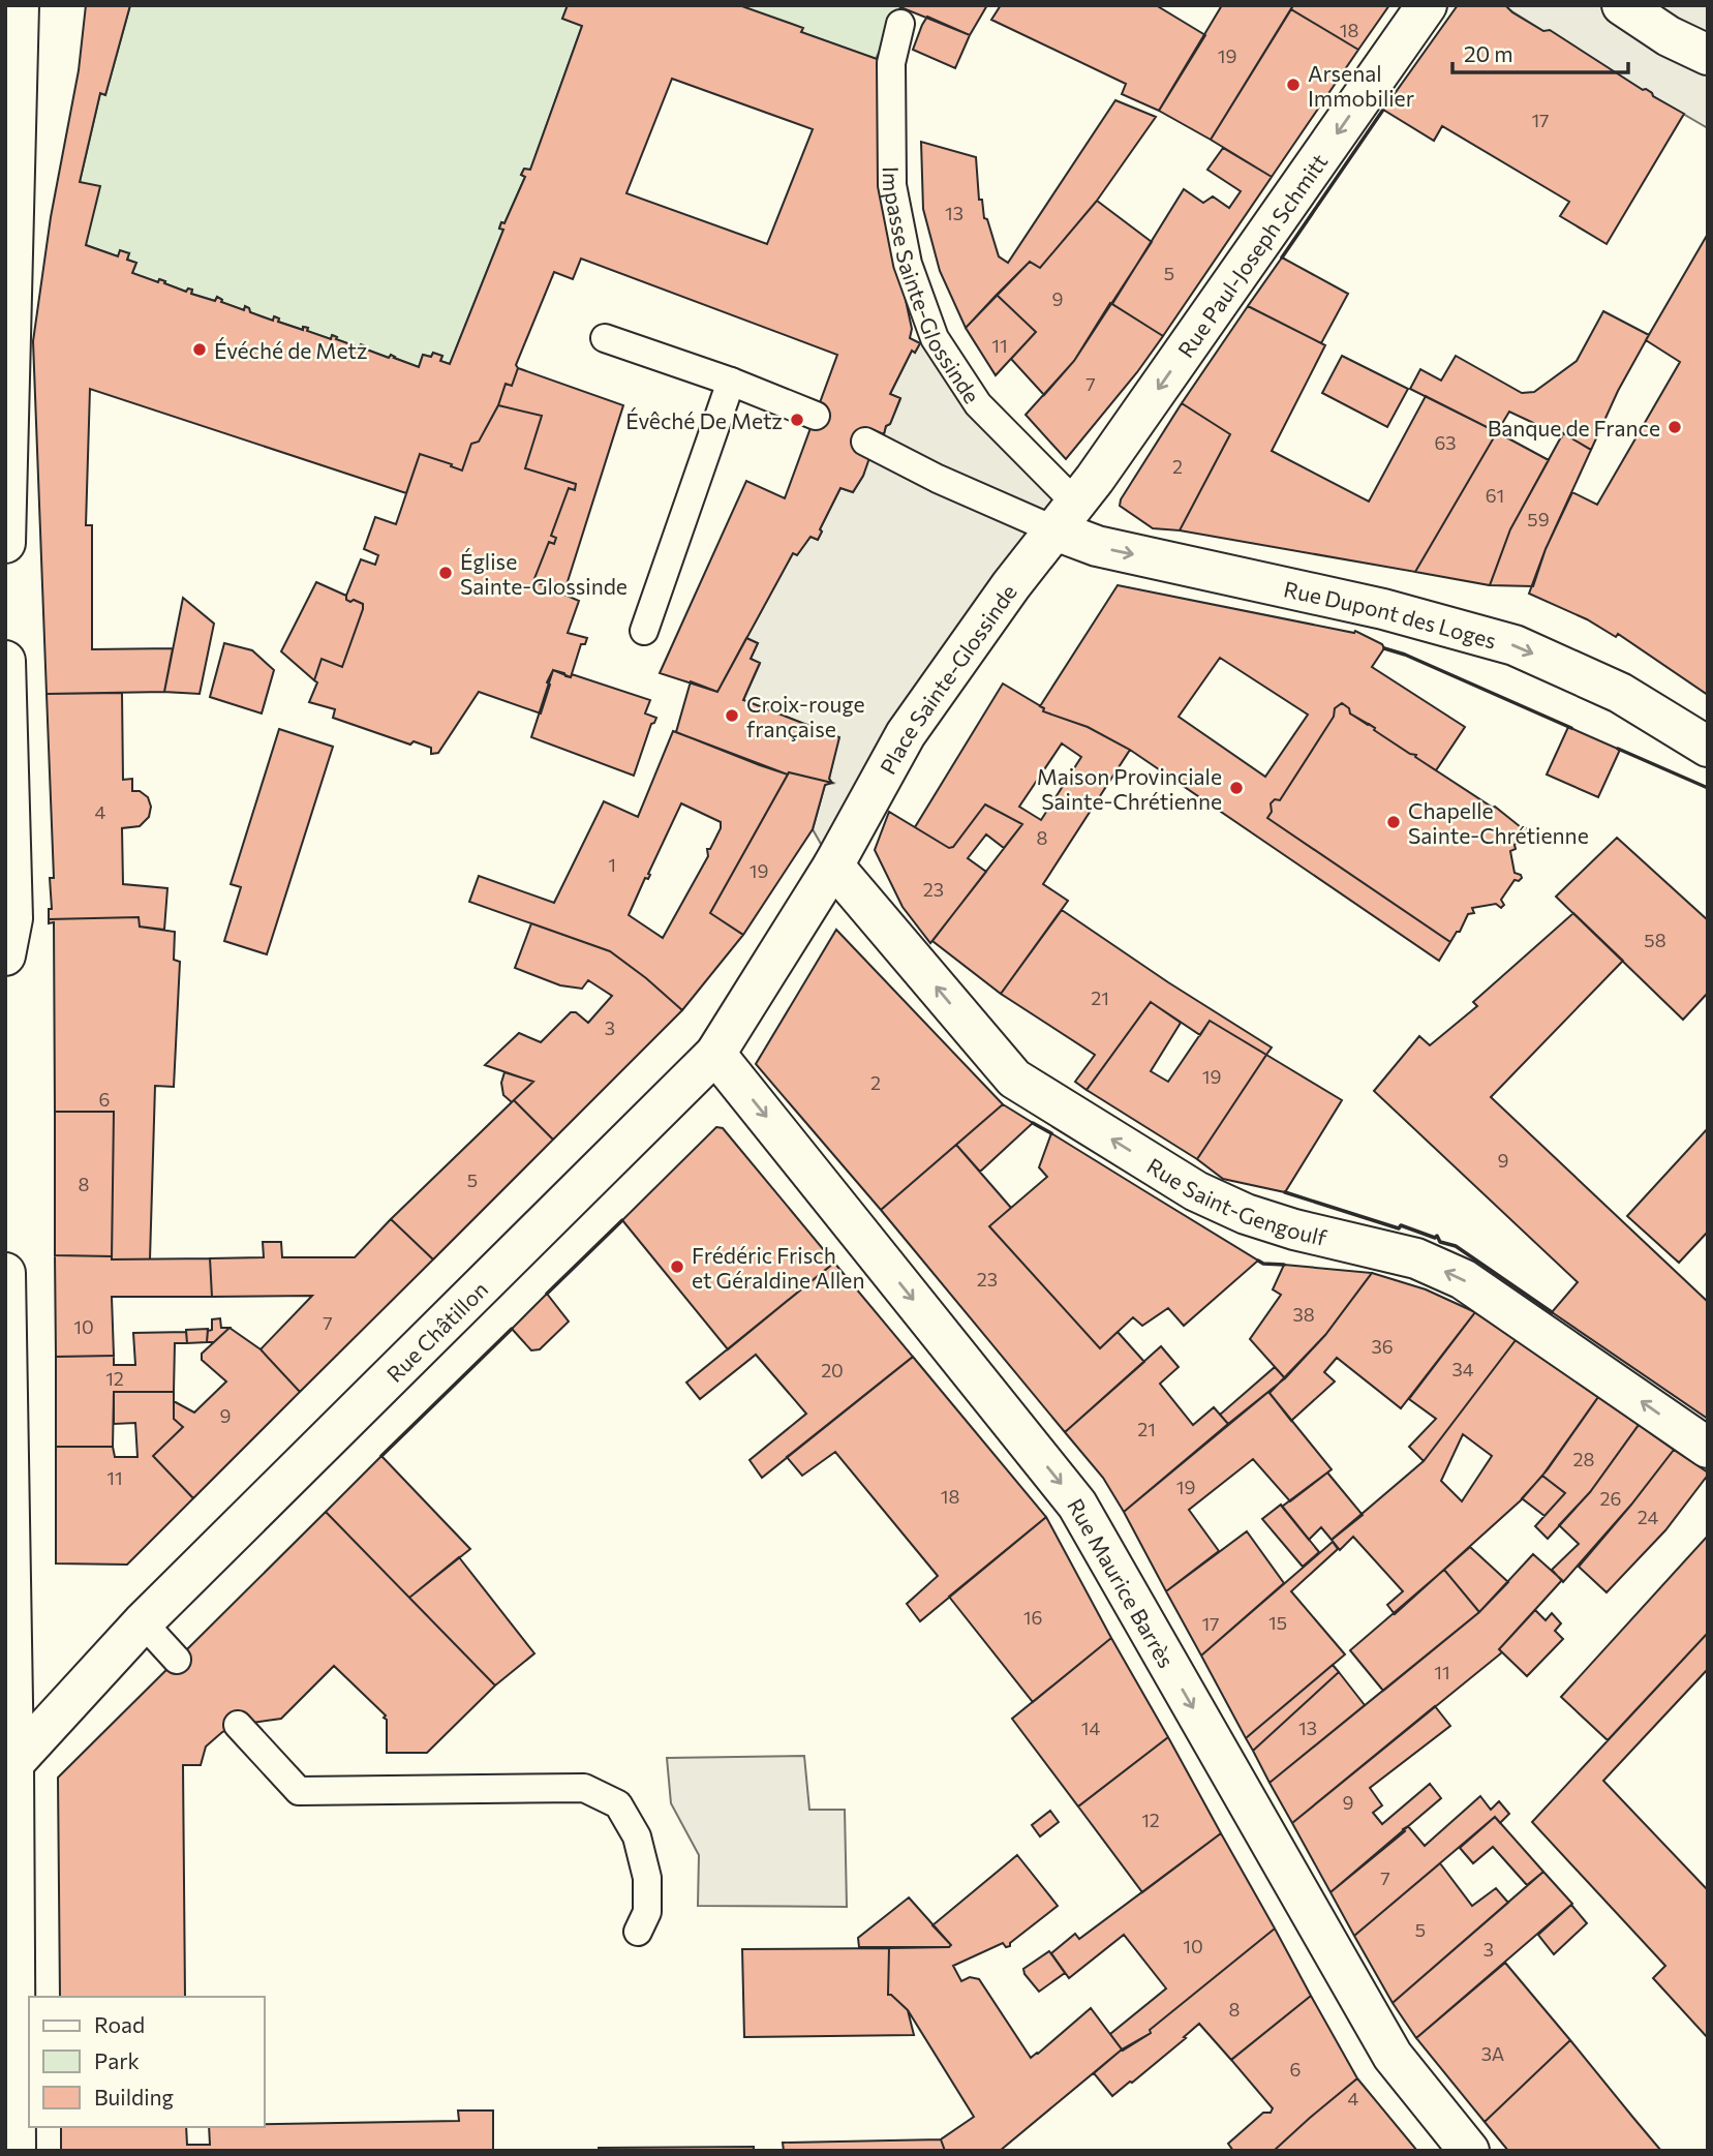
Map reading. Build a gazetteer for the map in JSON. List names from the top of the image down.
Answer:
{
  "streets": {
    "street": [
      "Rue Paul-Joseph Schmitt",
      "Rue Dupont des Loges",
      "Place Sainte-Glossinde",
      "Rue Saint-Gengoulf",
      "Rue Châtillon",
      "Rue Maurice Barrès"
    ],
    "lane": ["Impasse Sainte-Glossinde"]
  },
  "crossings": [
    ["Rue Paul-Joseph Schmitt", "Impasse Sainte-Glossinde"],
    ["Rue Paul-Joseph Schmitt", "Rue Dupont des Loges"],
    ["Rue Paul-Joseph Schmitt", "Place Sainte-Glossinde"],
    ["Impasse Sainte-Glossinde", "Rue Dupont des Loges"],
    ["Impasse Sainte-Glossinde", "Place Sainte-Glossinde"],
    ["Rue Dupont des Loges", "Place Sainte-Glossinde"],
    ["Place Sainte-Glossinde", "Rue Saint-Gengoulf"],
    ["Place Sainte-Glossinde", "Rue Châtillon"],
    ["Rue Saint-Gengoulf", "Rue Châtillon"],
    ["Rue Châtillon", "Rue Maurice Barrès"]
  ],
  "one_way": [
    "Rue Paul-Joseph Schmitt",
    "Rue Dupont des Loges",
    "Rue Saint-Gengoulf",
    "Rue Maurice Barrès"
  ],
  "places": [
    "Arsenal Immobilier",
    "Évéché de Metz",
    "Évêché De Metz",
    "Banque de France",
    "Église Sainte-Glossinde",
    "Croix-rouge française",
    "Maison Provinciale Sainte-Chrétienne",
    "Chapelle Sainte-Chrétienne",
    "Frédéric Frisch et Géraldine Allen"
  ],
  "house_numbers": [
    "18",
    "19",
    "17",
    "13",
    "5",
    "9",
    "11",
    "7",
    "63",
    "2",
    "61",
    "59",
    "4",
    "8",
    "1",
    "19",
    "23",
    "58",
    "21",
    "3",
    "19",
    "2",
    "6",
    "9",
    "5",
    "8",
    "23",
    "38",
    "7",
    "10",
    "36",
    "34",
    "20",
    "12",
    "9",
    "21",
    "28",
    "11",
    "19",
    "18",
    "26",
    "24",
    "16",
    "15",
    "17",
    "11",
    "14",
    "13",
    "9",
    "12",
    "7",
    "5",
    "10",
    "3",
    "8",
    "3A",
    "6",
    "4"
  ],
  "legend": ["Road", "Park", "Building"],
  "scale_bar": "20 m"
}
